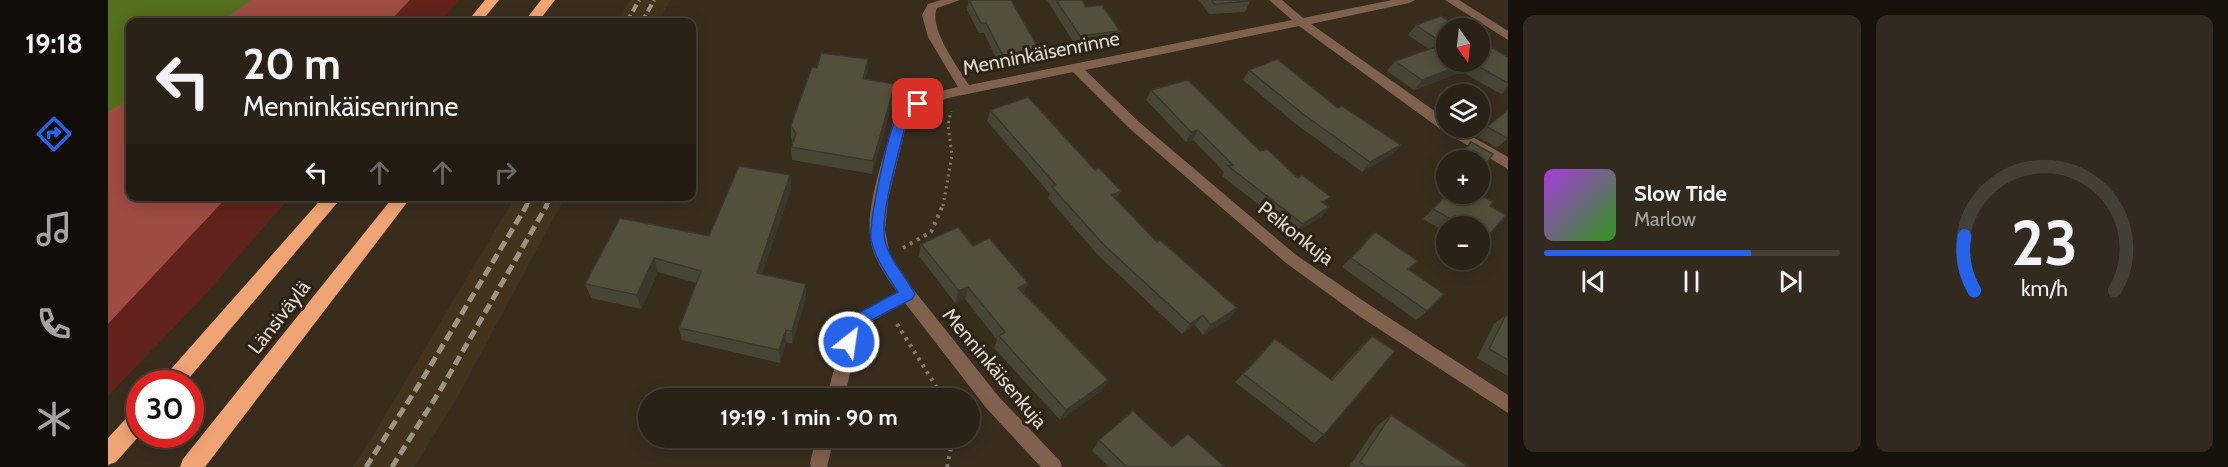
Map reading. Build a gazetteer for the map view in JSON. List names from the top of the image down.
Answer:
{
  "streets": {
    "highway": ["Länsiväylä"],
    "street": ["Menninkäisenrinne", "Peikonkuja", "Menninkäisenkuja"]
  },
  "crossings": [
    ["Menninkäisenrinne", "Peikonkuja"],
    ["Menninkäisenrinne", "Menninkäisenkuja"]
  ],
  "north": "bottom",
  "page": {
    "tabs": "19:18",
    "map_buttons": ["+", "−"],
    "turn": ["20 m", "Menninkäisenrinne"],
    "song": ["Slow Tide", "Marlow"],
    "limit": "30",
    "trip": "19:19 · 1 min · 90 m",
    "gauge": ["23", "km/h"]
  }
}
